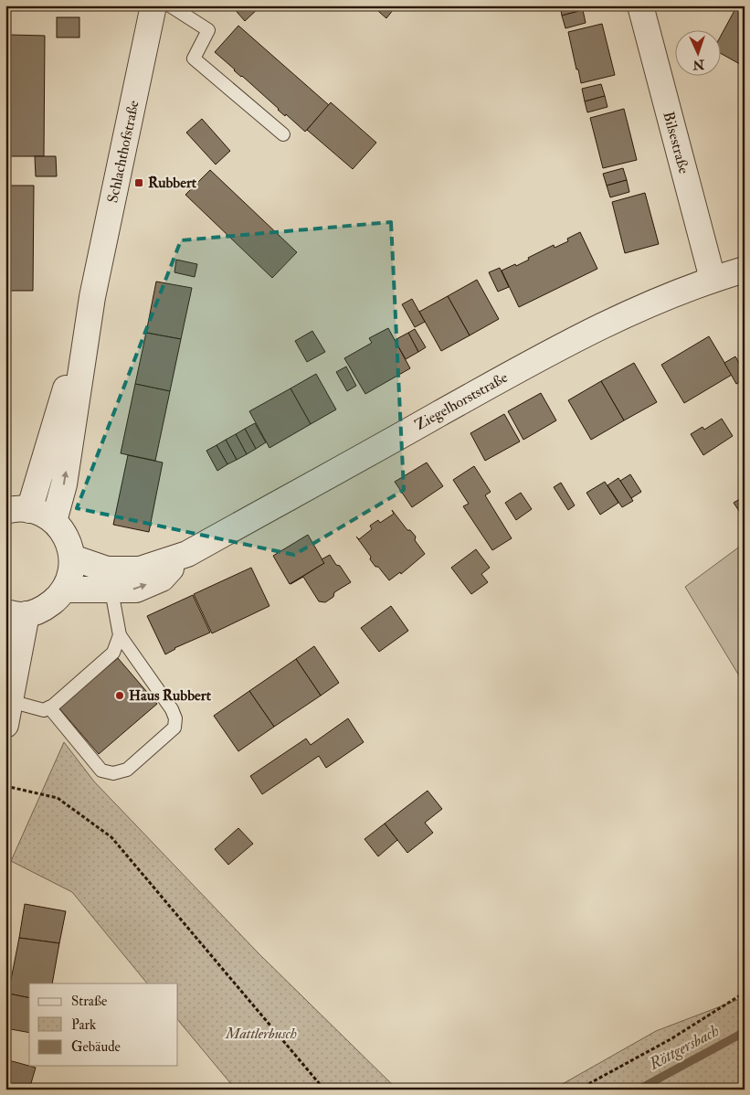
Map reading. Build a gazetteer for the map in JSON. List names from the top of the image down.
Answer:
{
  "streets": {
    "street": ["Bilsestraße", "Schlachthofstraße", "Ziegelhorststraße"]
  },
  "crossings": [
    ["Bilsestraße", "Ziegelhorststraße"]
  ],
  "water": ["Röttgersbach"],
  "parks": ["Mattlerbusch"],
  "places": {
    "transit": ["Rubbert"],
    "other": ["Haus Rubbert"]
  },
  "legend": ["Straße", "Park", "Gebäude"],
  "north": "bottom"
}
